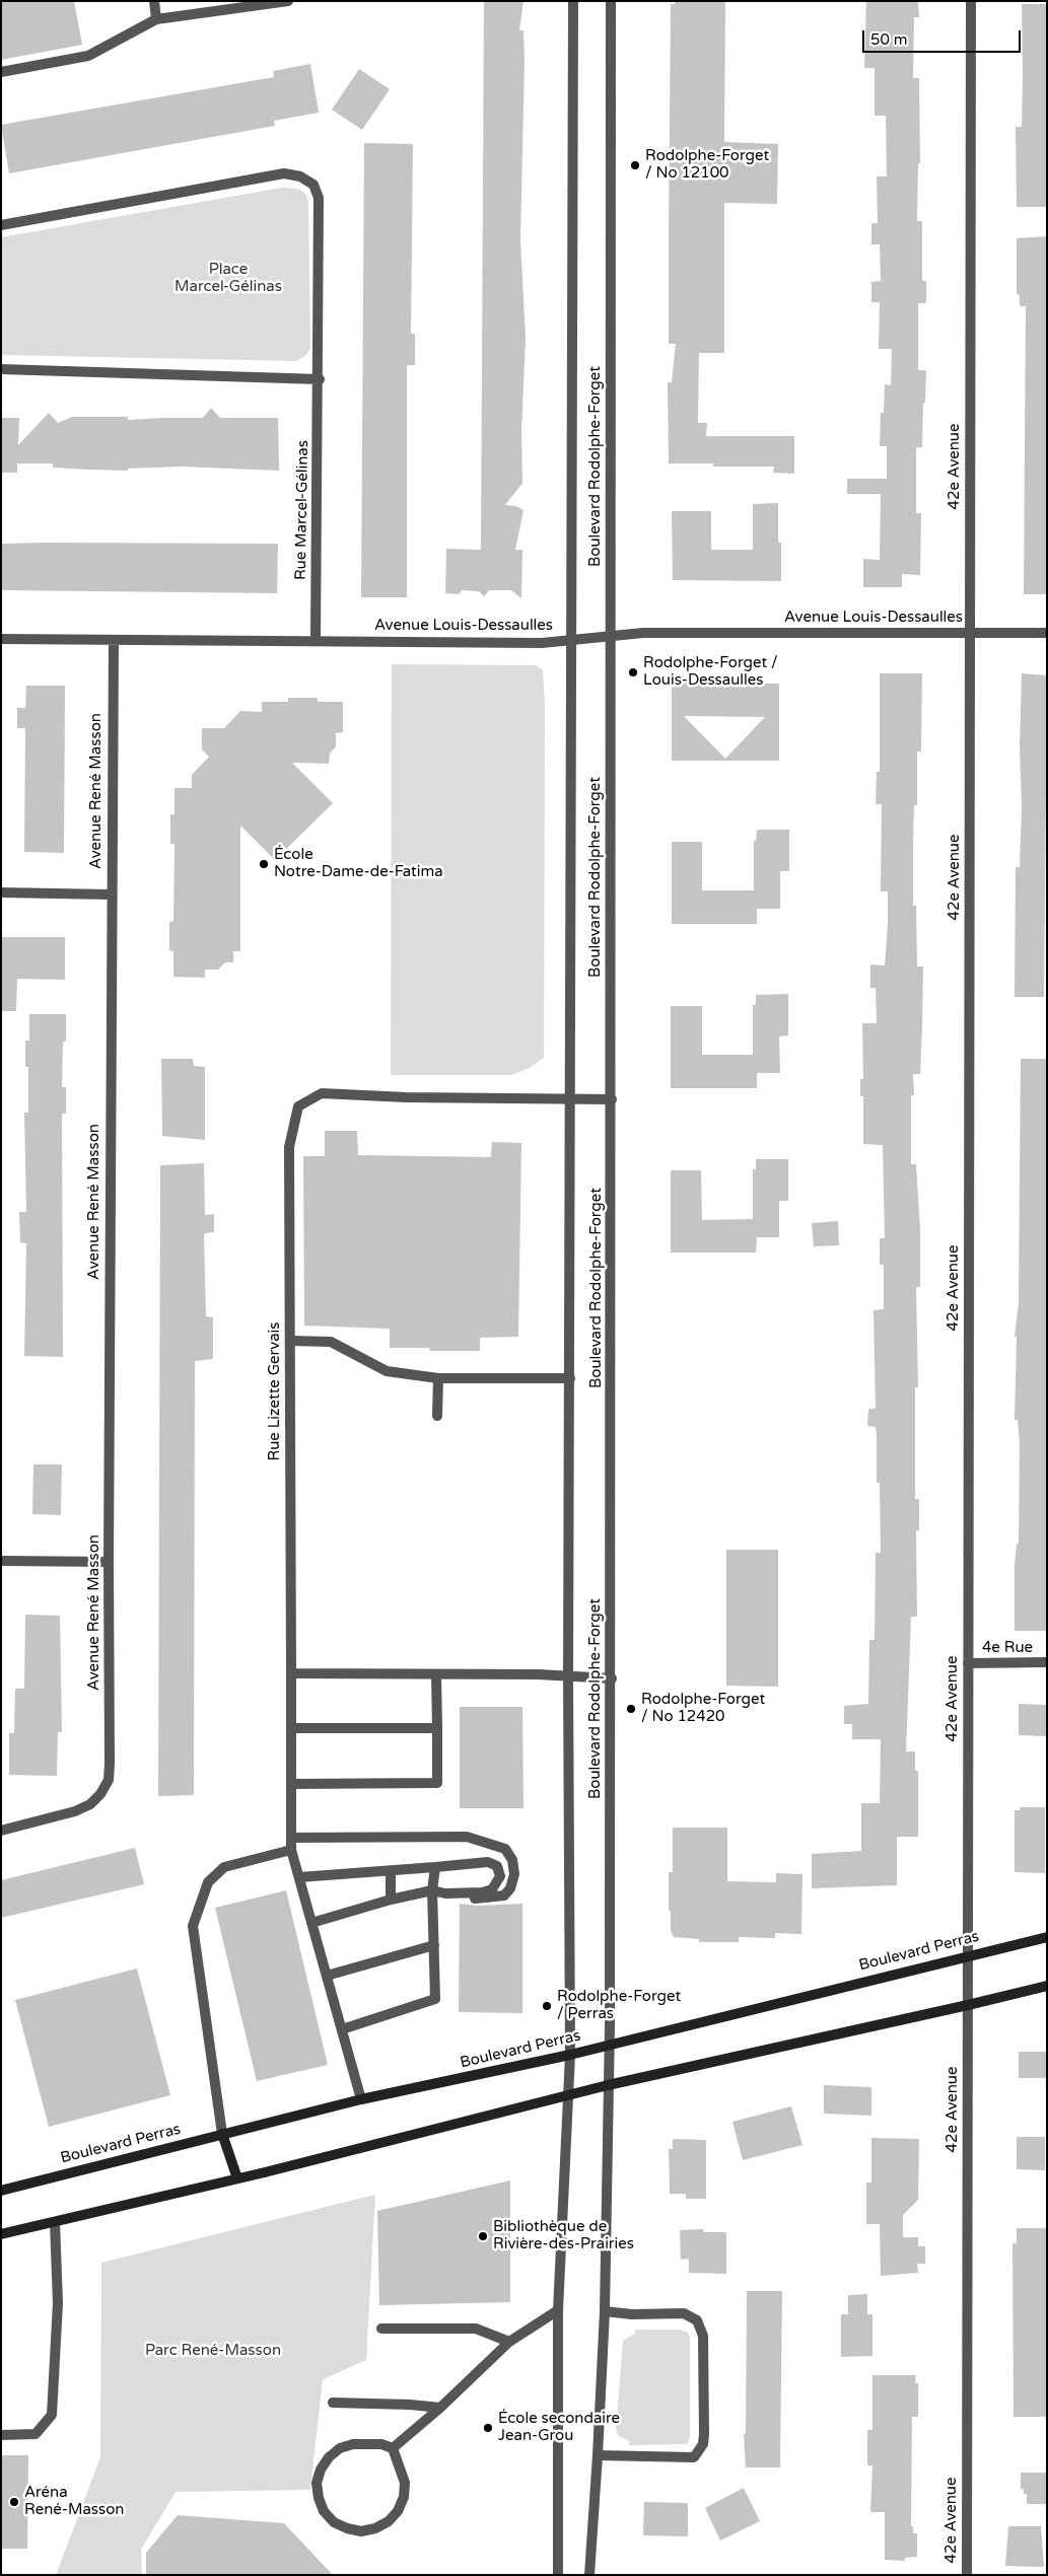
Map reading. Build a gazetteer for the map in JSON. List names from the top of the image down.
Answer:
{
  "streets": {
    "main road": ["Boulevard Perras"],
    "street": [
      "Boulevard Rodolphe-Forget",
      "42e Avenue",
      "Rue Marcel-Gélinas",
      "Avenue Louis-Dessaulles",
      "Avenue René Masson",
      "Rue Lizette Gervais",
      "4e Rue"
    ]
  },
  "crossings": [
    ["Boulevard Rodolphe-Forget", "Avenue Louis-Dessaulles"],
    ["Boulevard Rodolphe-Forget", "Rue Lizette Gervais"],
    ["Boulevard Rodolphe-Forget", "Boulevard Perras"],
    ["42e Avenue", "Avenue Louis-Dessaulles"],
    ["42e Avenue", "4e Rue"],
    ["42e Avenue", "Boulevard Perras"],
    ["Rue Marcel-Gélinas", "Avenue Louis-Dessaulles"],
    ["Avenue Louis-Dessaulles", "Avenue René Masson"],
    ["Rue Lizette Gervais", "Boulevard Perras"]
  ],
  "parks": ["Place Marcel-Gélinas", "Parc René-Masson"],
  "places": [
    "Rodolphe-Forget / No 12100",
    "Rodolphe-Forget / Louis-Dessaulles",
    "École Notre-Dame-de-Fatima",
    "Rodolphe-Forget / No 12420",
    "Rodolphe-Forget / Perras",
    "Bibliothèque de Rivière-des-Prairies",
    "École secondaire Jean-Grou",
    "Aréna René-Masson"
  ],
  "scale_bar": "50 m"
}
